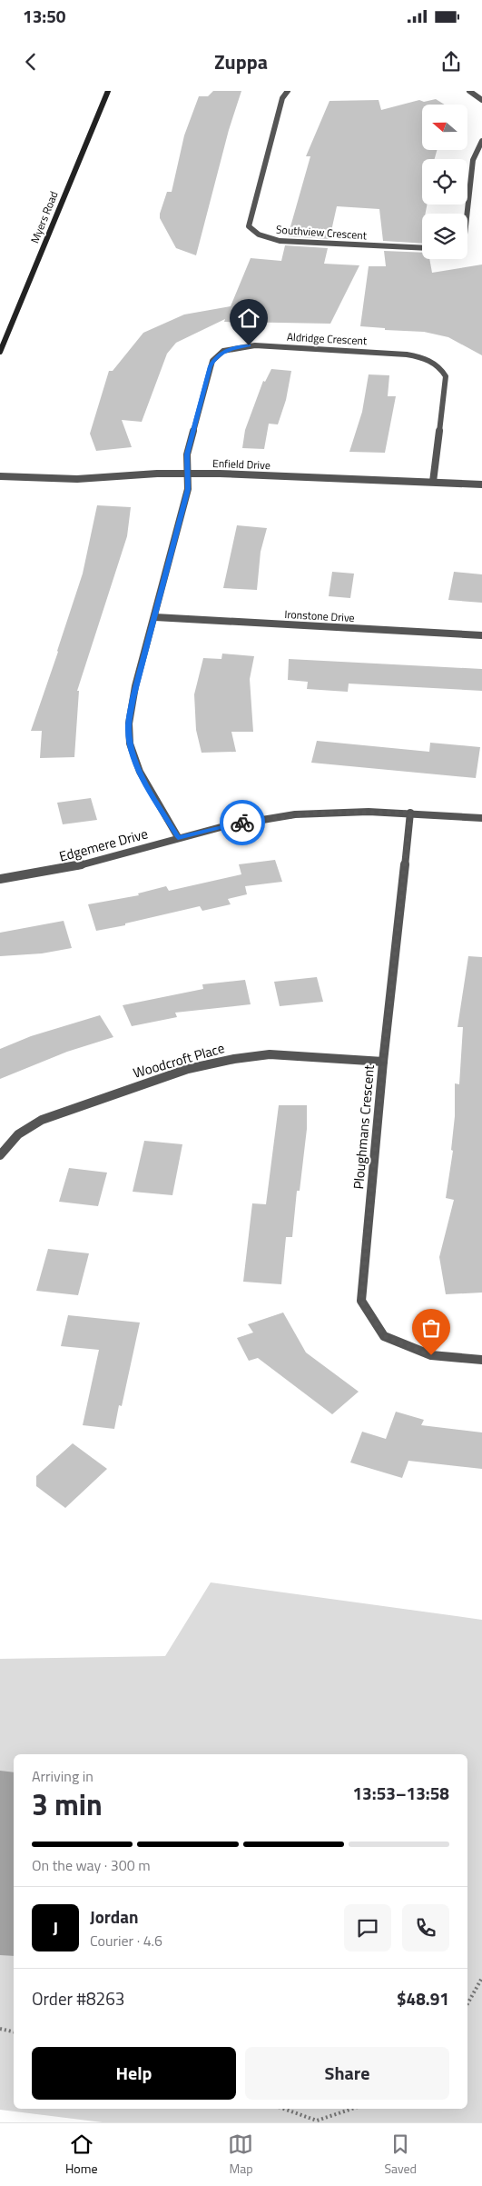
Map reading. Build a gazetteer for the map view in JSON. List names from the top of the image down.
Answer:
{
  "streets": {
    "main road": ["Myers Road"],
    "street": [
      "Southview Crescent",
      "Aldridge Crescent",
      "Enfield Drive",
      "Ironstone Drive",
      "Edgemere Drive",
      "Woodcroft Place",
      "Ploughmans Crescent"
    ]
  },
  "crossings": [
    ["Aldridge Crescent", "Enfield Drive"],
    ["Aldridge Crescent", "Ironstone Drive"],
    ["Aldridge Crescent", "Edgemere Drive"],
    ["Edgemere Drive", "Ploughmans Crescent"],
    ["Woodcroft Place", "Ploughmans Crescent"]
  ],
  "north": "left",
  "page": {
    "status": "13:50",
    "header": "Zuppa",
    "heading": ["3 min", "Arriving in", "13:53–13:58"],
    "panel": [
      "Jordan",
      "Courier · 4.6",
      "Order #8263",
      "$48.91"
    ],
    "bar": "On the way · 300 m",
    "round": "J",
    "buttons": ["Help", "Share"],
    "tabs": ["Home", "Map", "Saved"]
  }
}
